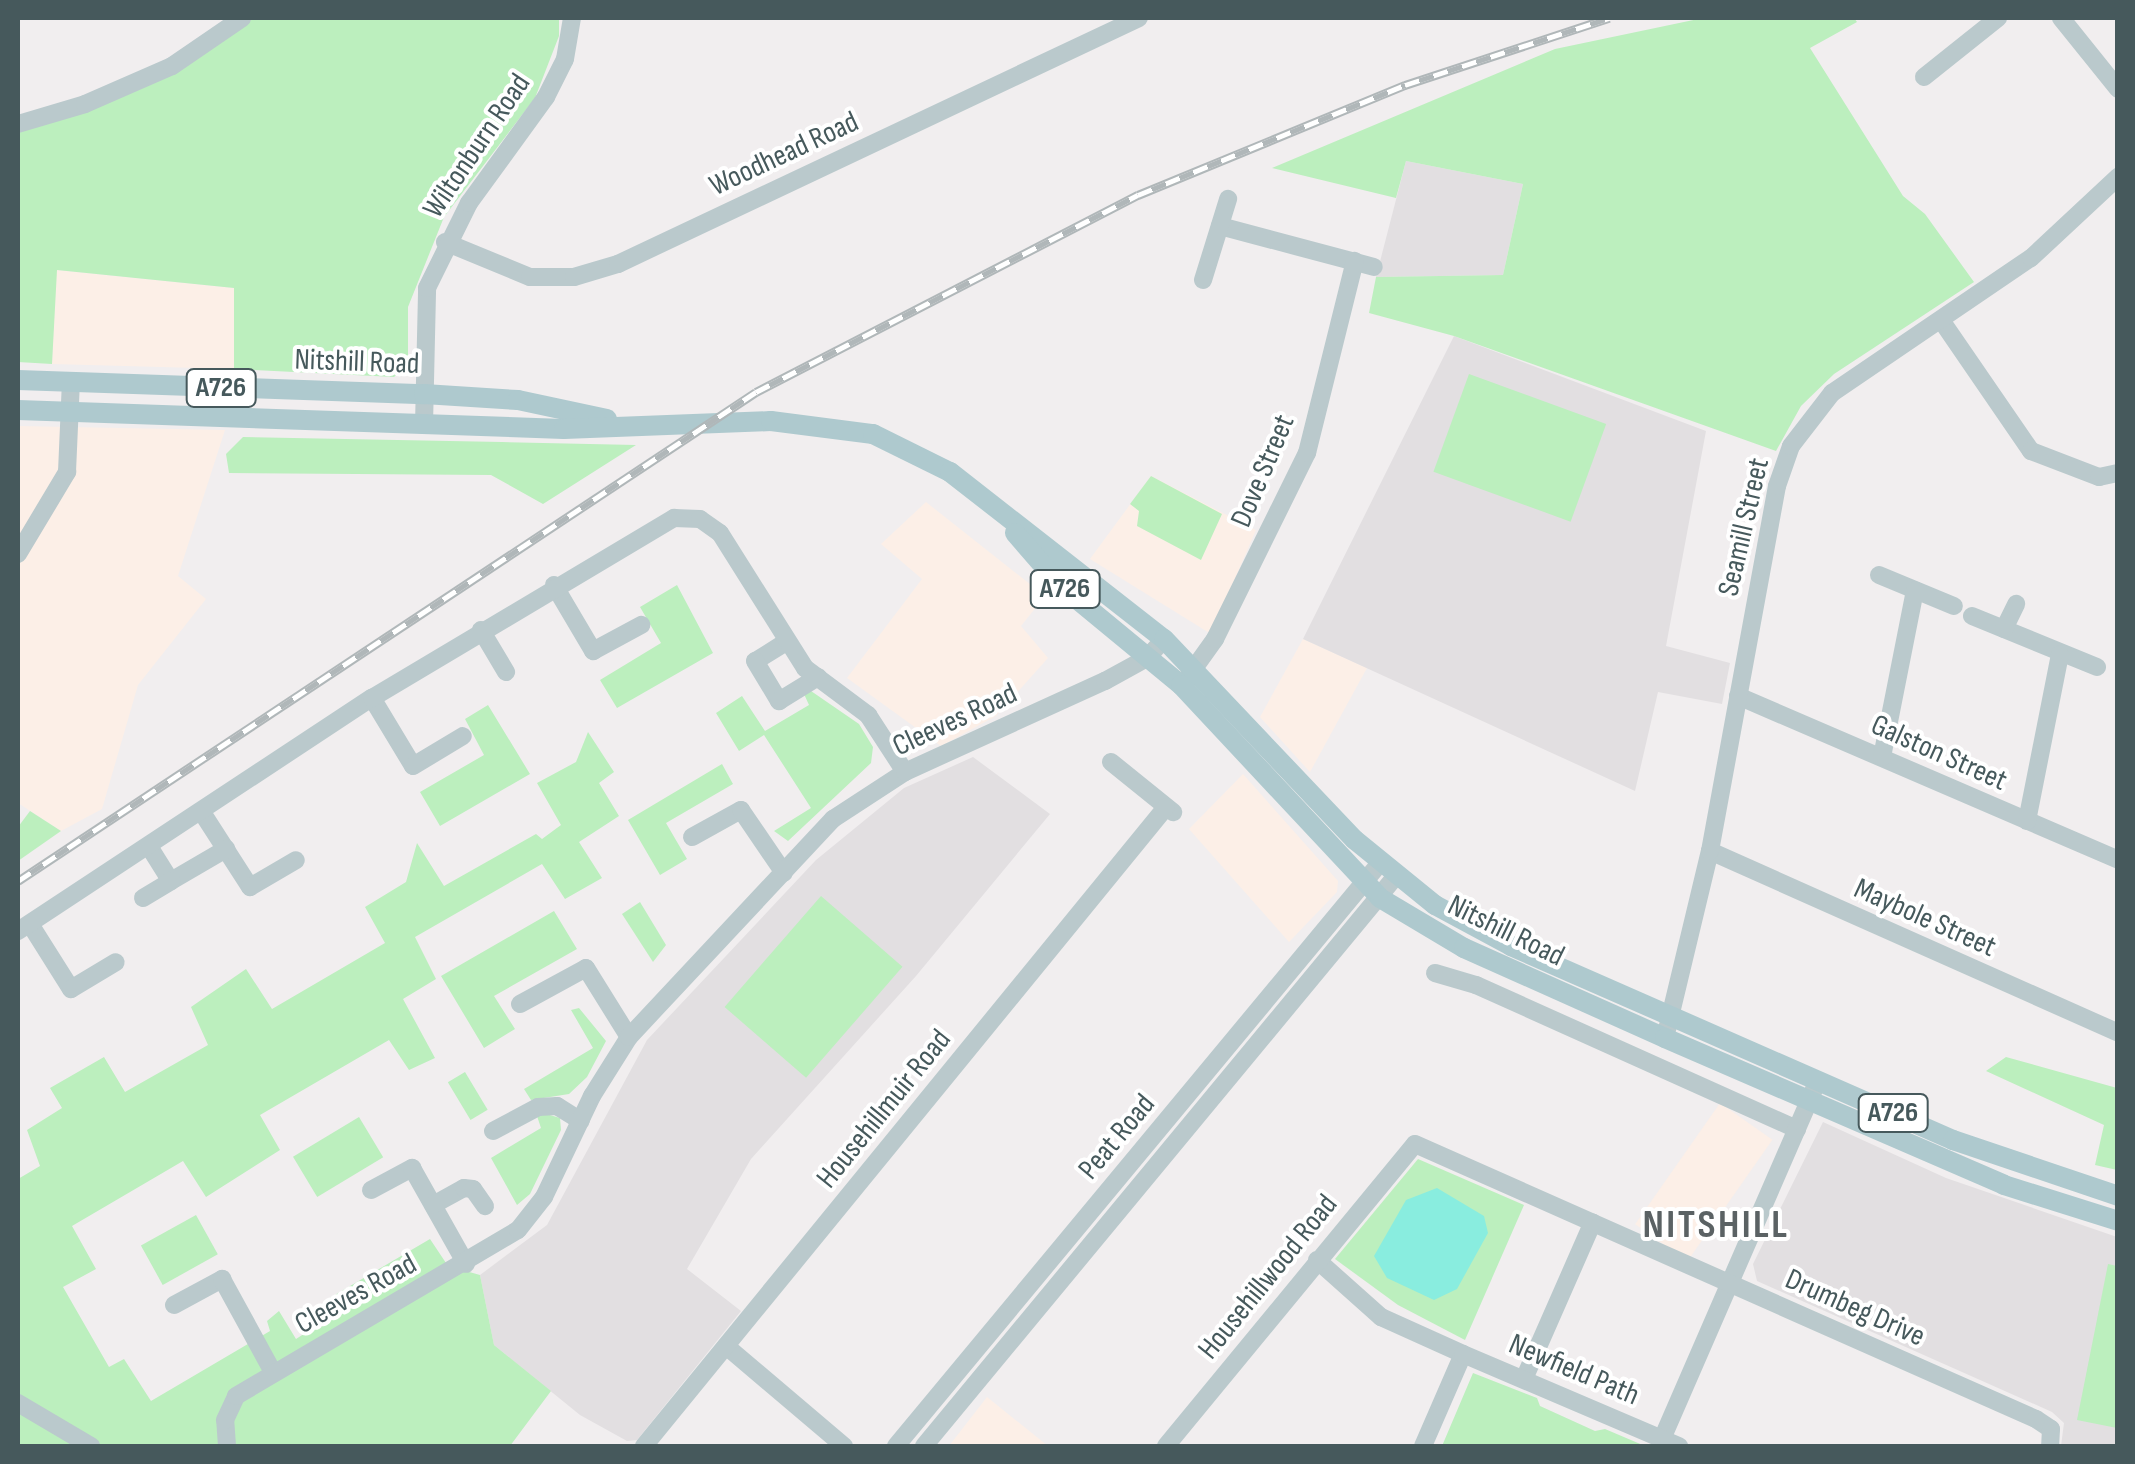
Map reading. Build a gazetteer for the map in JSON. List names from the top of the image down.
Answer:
{
  "streets": {
    "main road": ["Nitshill Road", "A726"],
    "street": [
      "Wiltonburn Road",
      "Woodhead Road",
      "Dove Street",
      "Seamill Street",
      "Cleeves Road",
      "Galston Street",
      "Maybole Street",
      "Househillmuir Road",
      "Peat Road",
      "Househillwood Road",
      "Drumbeg Drive",
      "Newfield Path"
    ]
  },
  "crossings": [
    ["Wiltonburn Road", "Woodhead Road"],
    ["Wiltonburn Road", "Nitshill Road"],
    ["Nitshill Road", "Dove Street"],
    ["Nitshill Road", "Seamill Street"],
    ["Nitshill Road", "Cleeves Road"],
    ["Nitshill Road", "Peat Road"],
    ["Seamill Street", "Galston Street"],
    ["Seamill Street", "Maybole Street"],
    ["Househillwood Road", "Drumbeg Drive"],
    ["Househillwood Road", "Newfield Path"]
  ],
  "districts": ["NITSHILL"]
}
